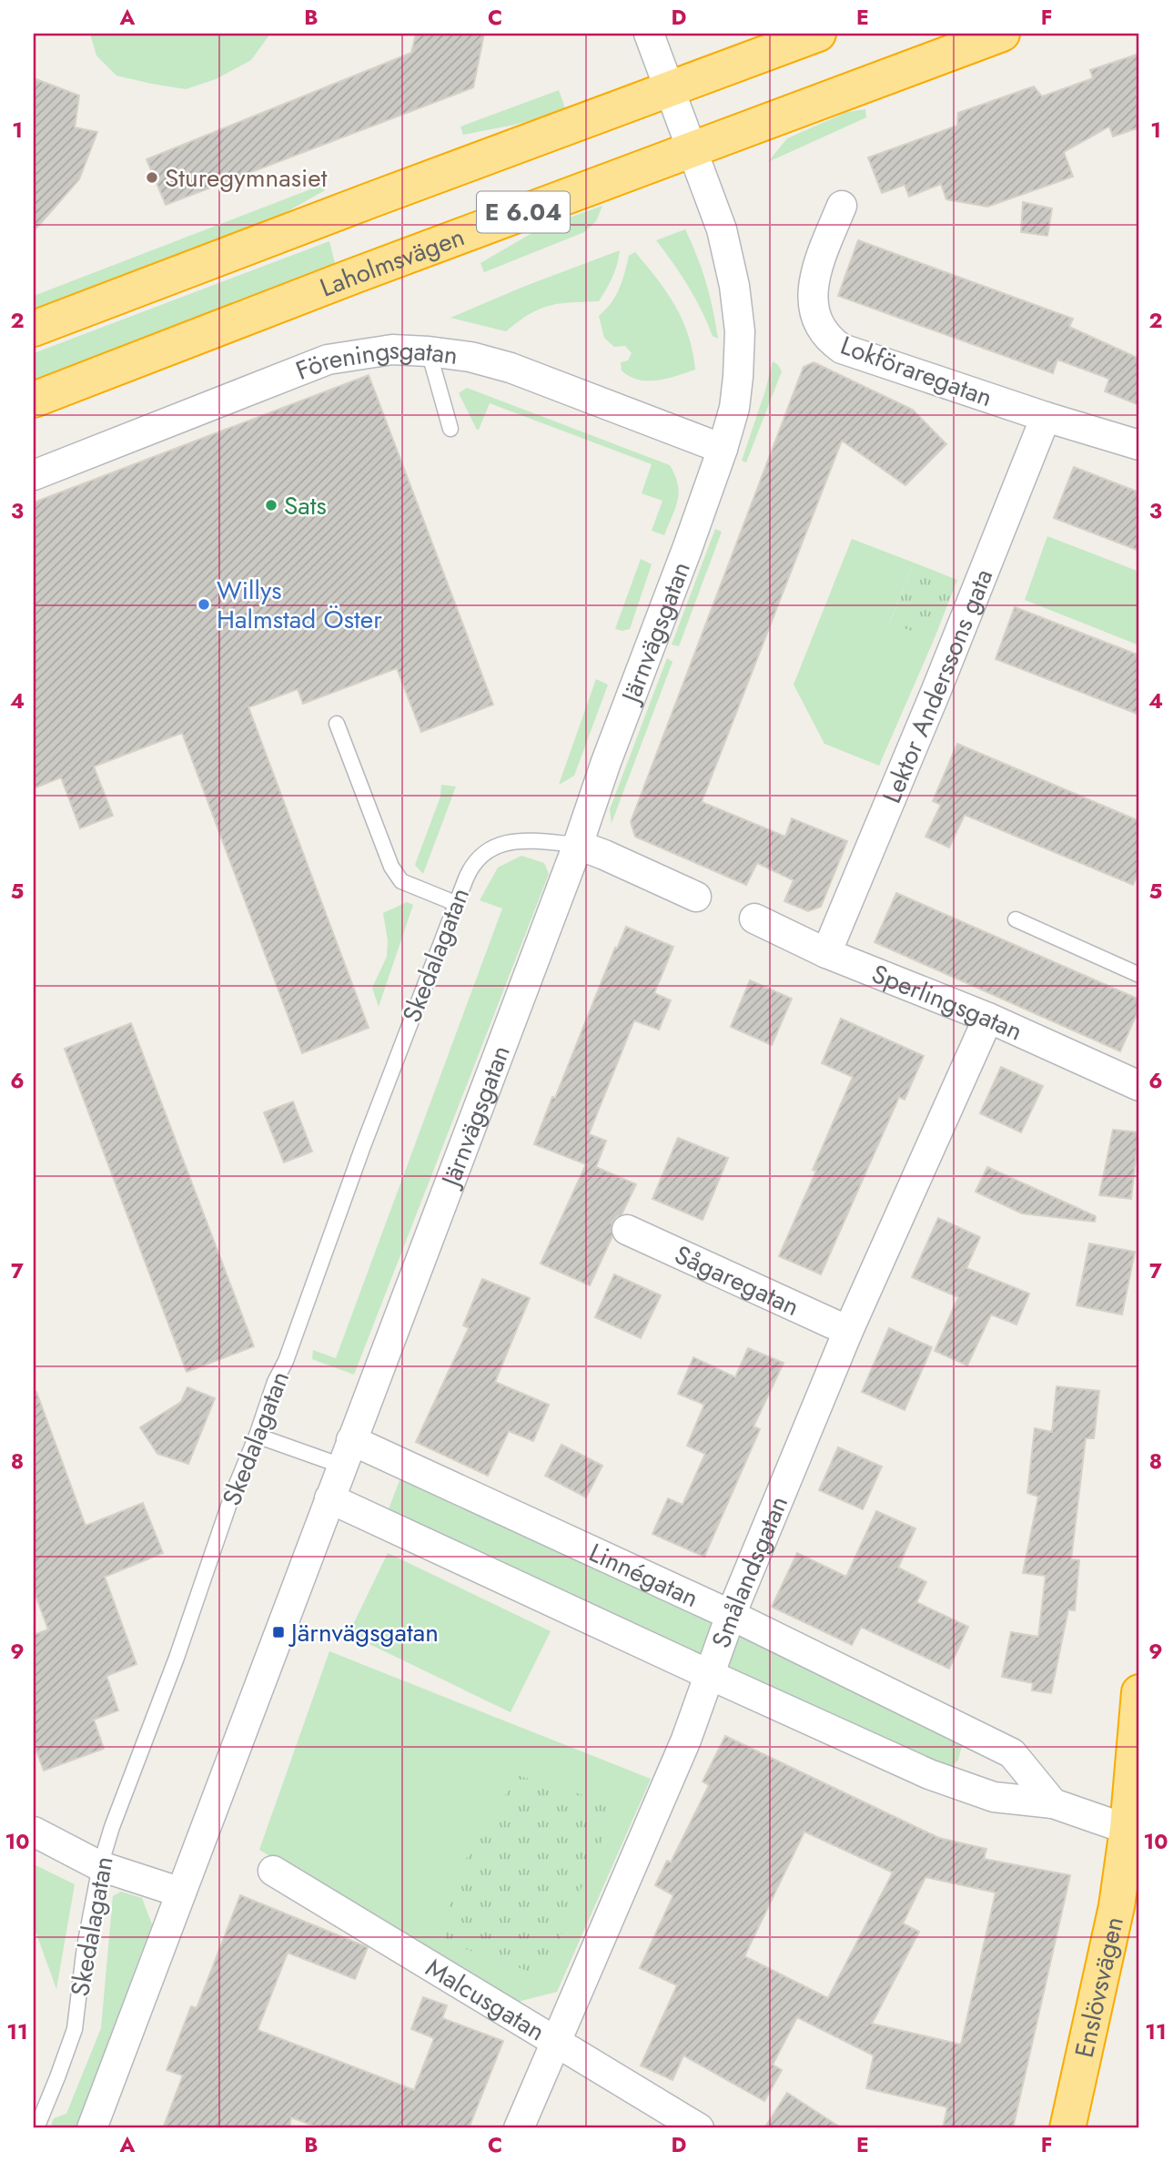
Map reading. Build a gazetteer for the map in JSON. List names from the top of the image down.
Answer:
{
  "streets": {
    "highway": ["E 6.04", "Laholmsvägen", "Enslövsvägen"],
    "street": [
      "Föreningsgatan",
      "Lokföraregatan",
      "Järnvägsgatan",
      "Lektor Anderssons gata",
      "Sperlingsgatan",
      "Sågaregatan",
      "Smålandsgatan",
      "Linnégatan",
      "Malcusgatan"
    ],
    "lane": ["Skedalagatan"]
  },
  "crossings": [
    ["E 6.04", "Järnvägsgatan"],
    ["Laholmsvägen", "Järnvägsgatan"],
    ["Föreningsgatan", "Järnvägsgatan"],
    ["Lokföraregatan", "Lektor Anderssons gata"],
    ["Järnvägsgatan", "Skedalagatan"],
    ["Järnvägsgatan", "Linnégatan"],
    ["Lektor Anderssons gata", "Sperlingsgatan"],
    ["Sperlingsgatan", "Smålandsgatan"],
    ["Sågaregatan", "Smålandsgatan"],
    ["Smålandsgatan", "Linnégatan"],
    ["Smålandsgatan", "Malcusgatan"]
  ],
  "places": {
    "other": ["Sturegymnasiet", "Sats", "Willys Halmstad Öster"],
    "transit": ["Järnvägsgatan"]
  },
  "grid": {
    "columns": [
      "A",
      "B",
      "C",
      "D",
      "E",
      "F"
    ],
    "rows": [
      "1",
      "2",
      "3",
      "4",
      "5",
      "6",
      "7",
      "8",
      "9",
      "10",
      "11"
    ]
  }
}
